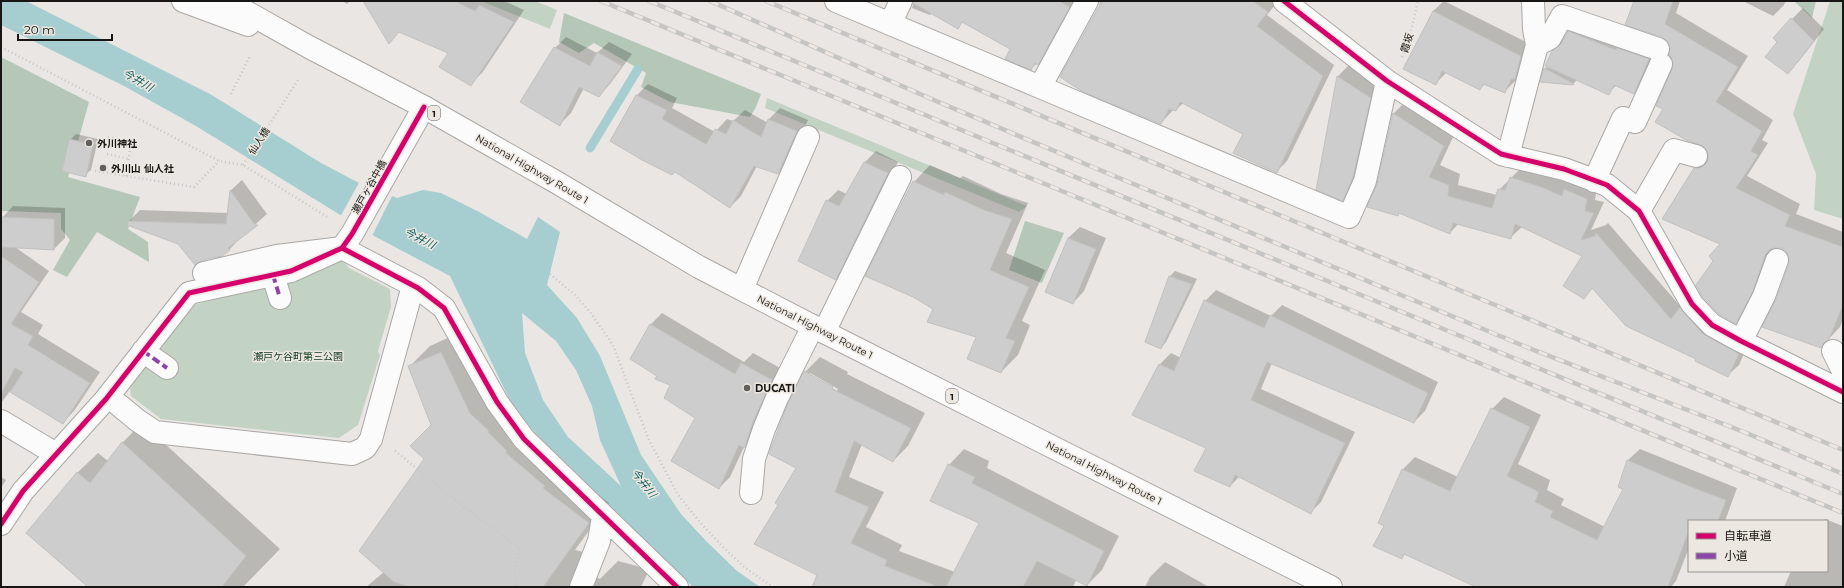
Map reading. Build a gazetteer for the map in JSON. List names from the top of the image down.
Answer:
{
  "streets": {
    "main road": ["1", "National Highway Route 1", "瀬戸ヶ谷中橋"],
    "path": ["霞坂", "仙人橋"]
  },
  "crossings": [
    ["National Highway Route 1", "瀬戸ヶ谷中橋"]
  ],
  "water": ["今井川"],
  "parks": ["瀬戸ケ谷町第三公園"],
  "places": ["外川神社", "外川山 仙人社", "DUCATI"],
  "legend": ["自転車道", "小道"],
  "scale_bar": "20 m"
}
